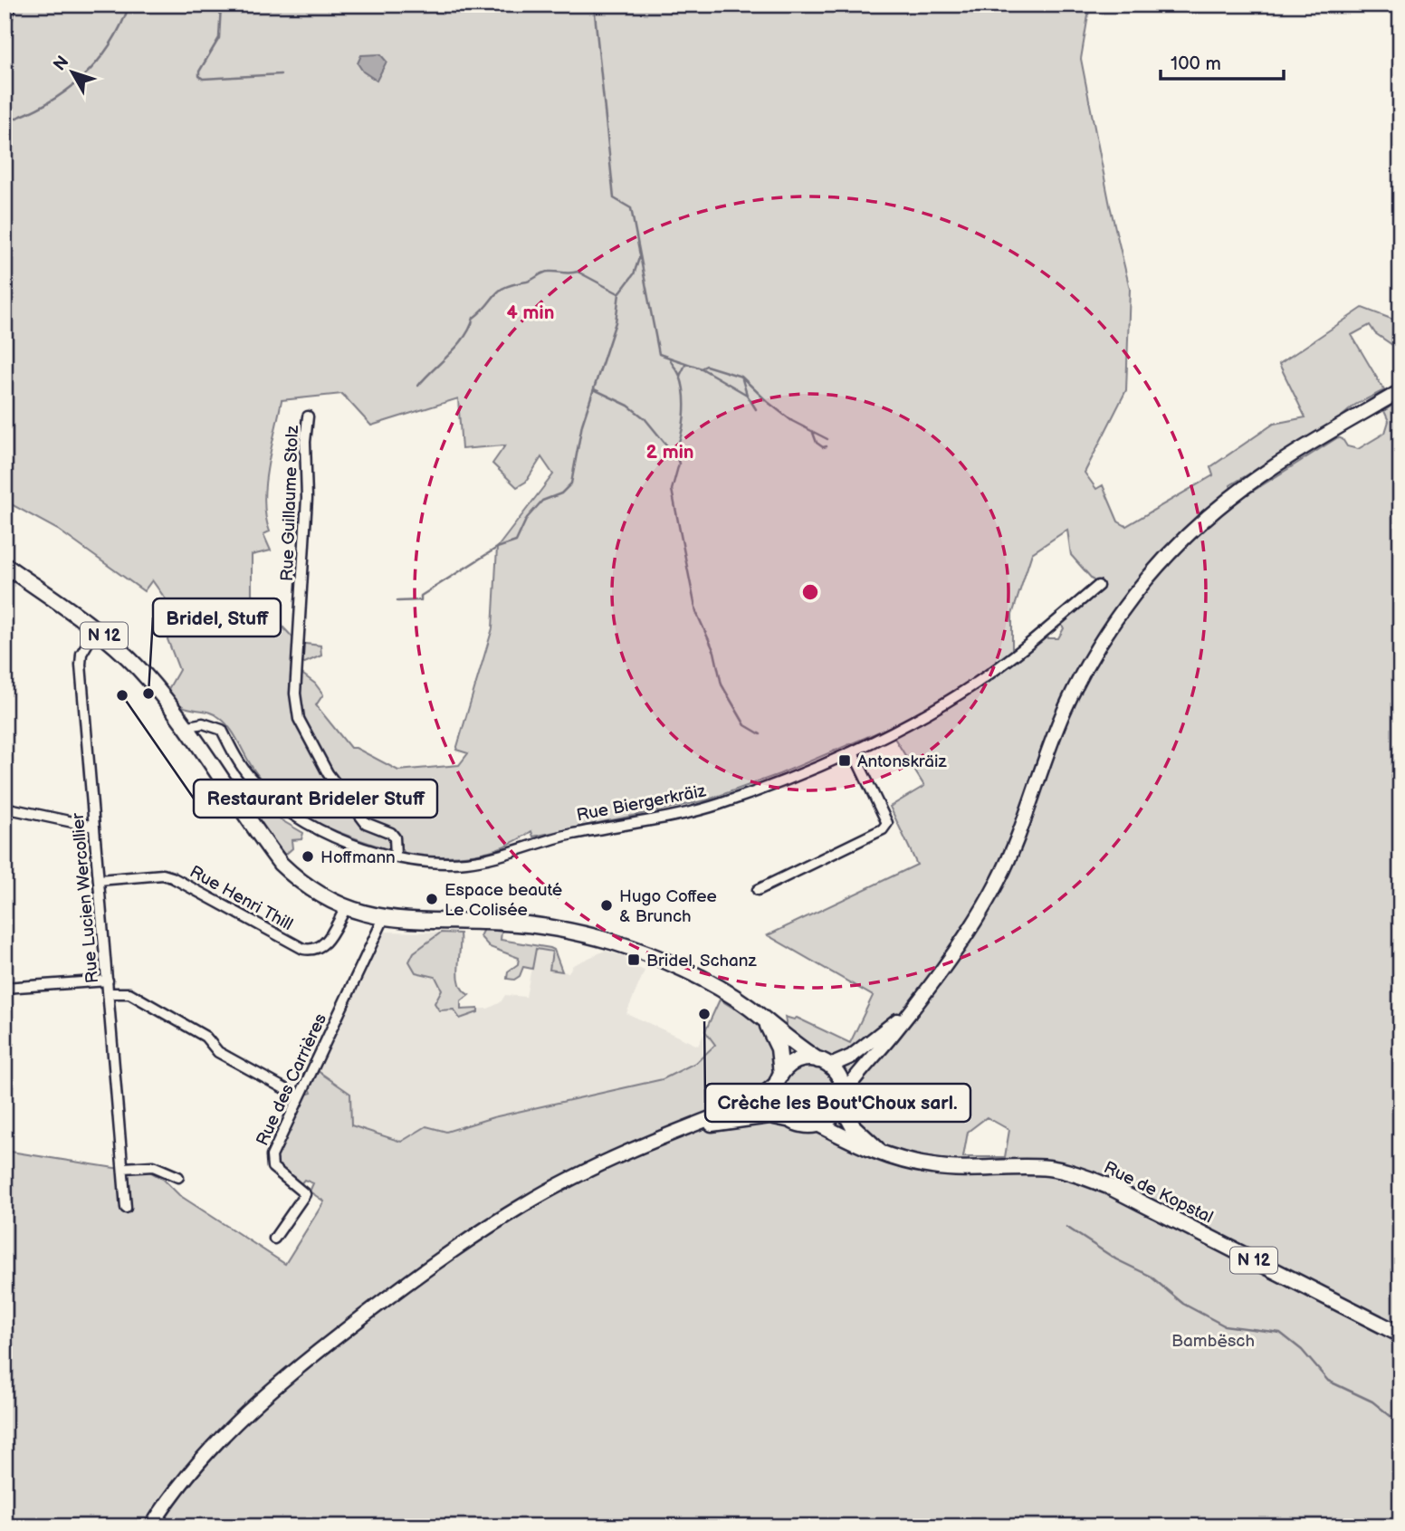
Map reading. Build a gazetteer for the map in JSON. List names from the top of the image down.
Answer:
{
  "streets": {
    "main road": ["N 12", "Rue de Kopstal"],
    "street": [
      "Rue Guillaume Stolz",
      "Rue Biergerkräiz",
      "Rue Henri Thill",
      "Rue Lucien Wercollier",
      "Rue des Carrières"
    ]
  },
  "crossings": [
    ["Rue Guillaume Stolz", "Rue Biergerkräiz"],
    ["N 12", "Rue Biergerkräiz"],
    ["N 12", "Rue Henri Thill"],
    ["N 12", "Rue Lucien Wercollier"],
    ["N 12", "Rue des Carrières"],
    ["N 12", "Rue de Kopstal"],
    ["Rue Henri Thill", "Rue Lucien Wercollier"]
  ],
  "parks": ["Bambësch"],
  "places": {
    "other": [
      "Bridel, Stuff",
      "Restaurant Brideler Stuff",
      "Hoffmann",
      "Espace beauté Le Colisée",
      "Hugo Coffee & Brunch",
      "Crèche les Bout'Choux sarl."
    ],
    "transit": ["Antonskräiz", "Bridel, Schanz"]
  },
  "scale_bar": "100 m",
  "north": "top left",
  "rings": ["4 min", "2 min"]
}
